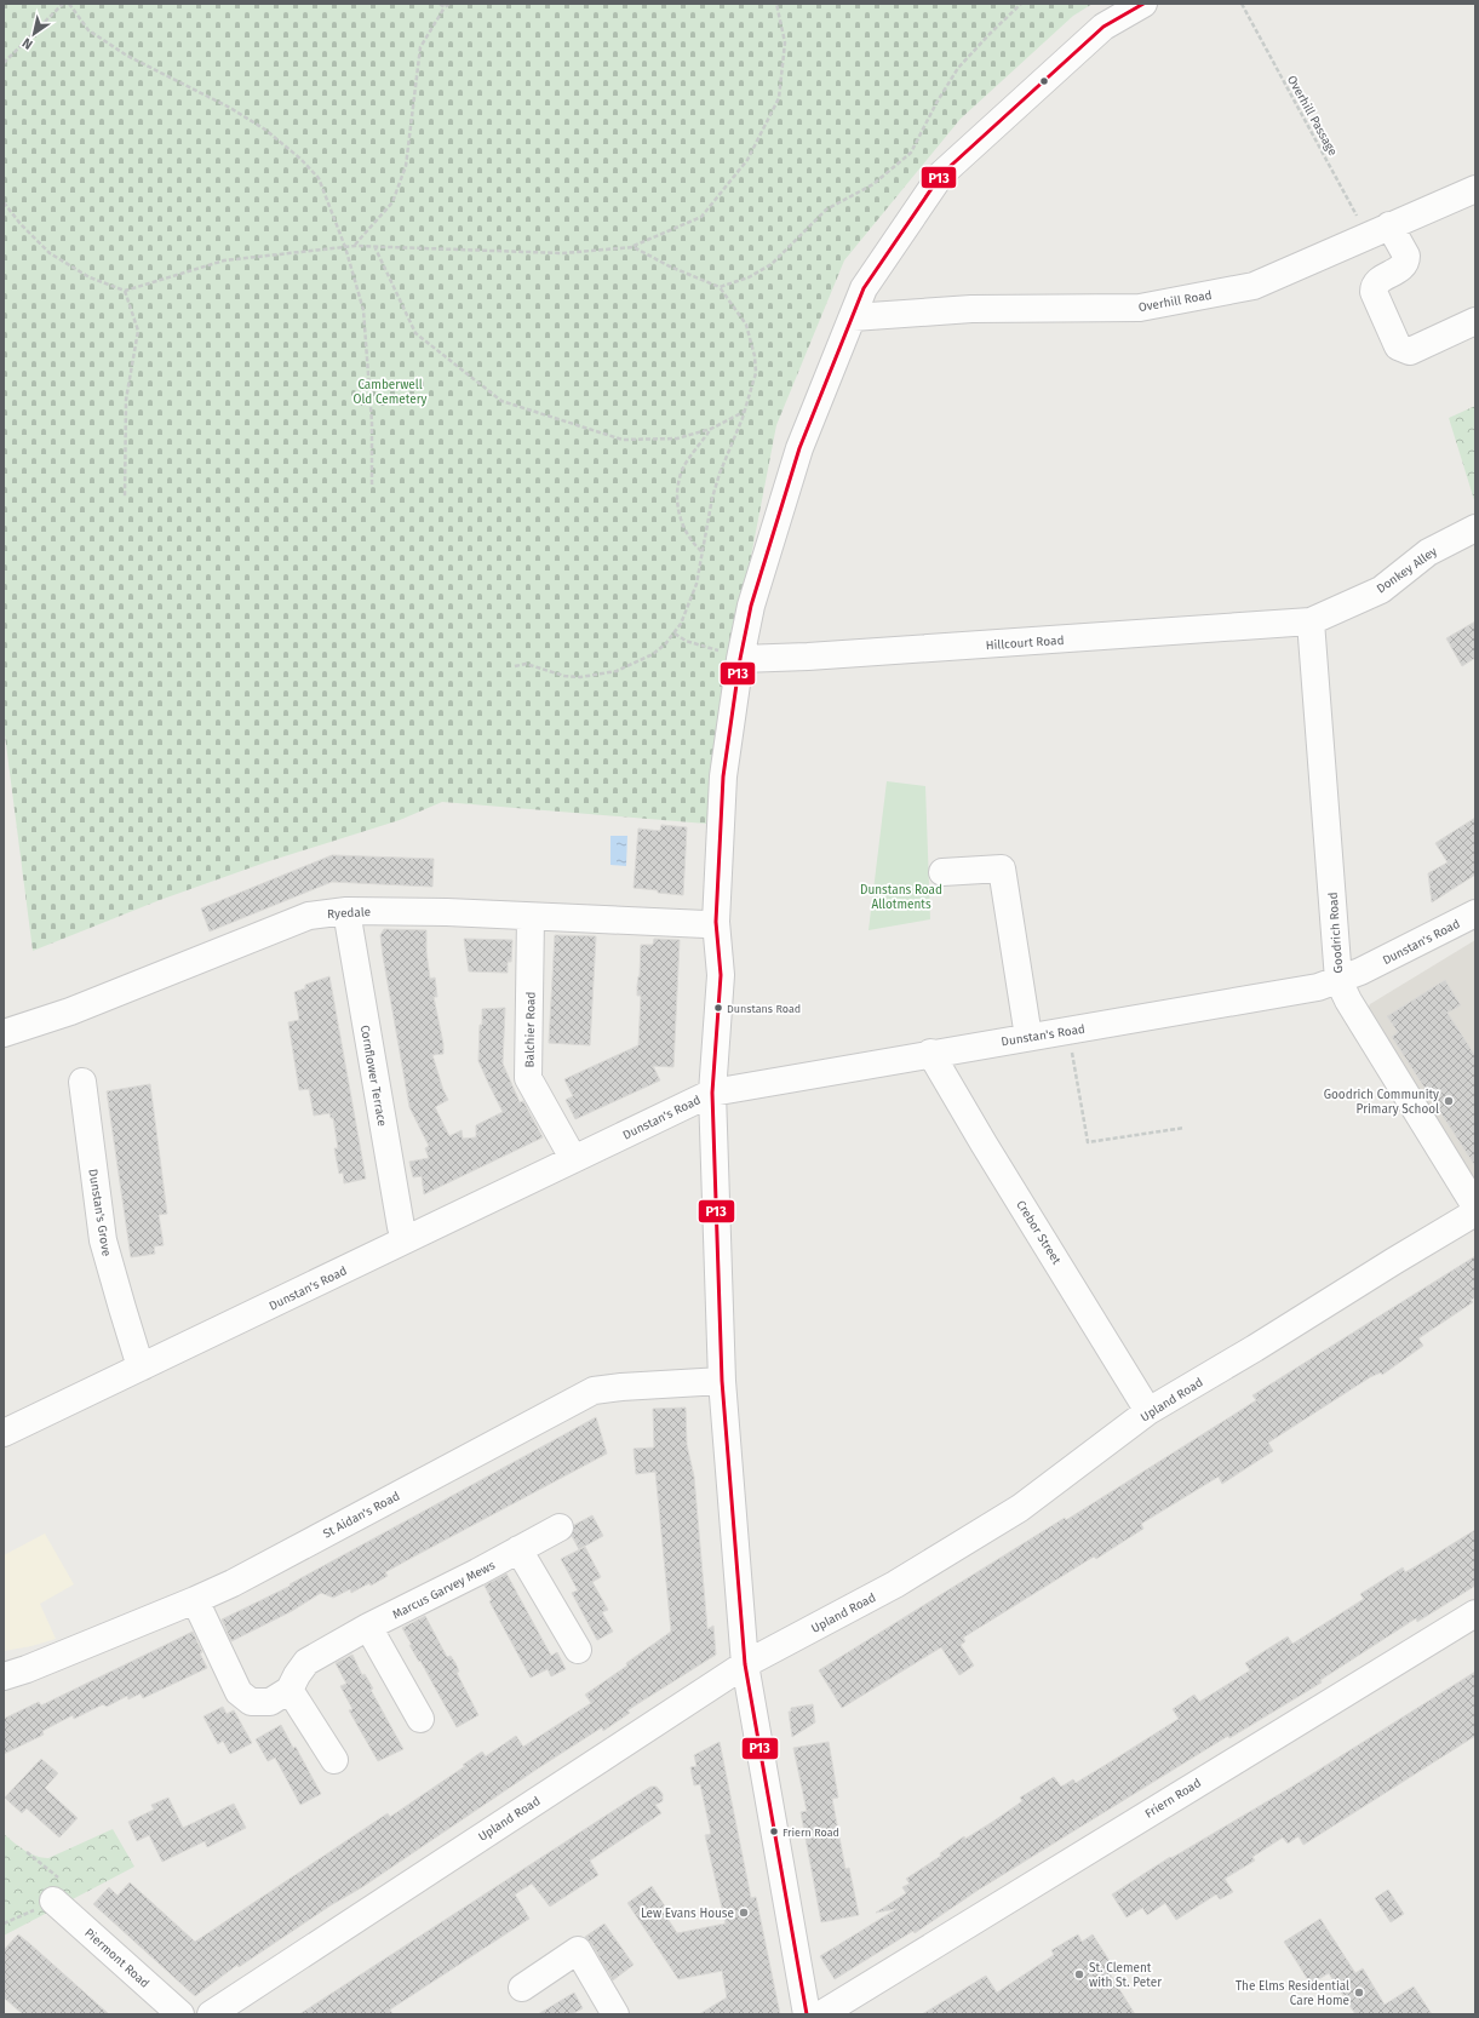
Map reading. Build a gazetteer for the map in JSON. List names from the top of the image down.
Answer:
{
  "streets": {
    "street": [
      "Overhill Road",
      "Donkey Alley",
      "Hillcourt Road",
      "Ryedale",
      "Goodrich Road",
      "Dunstan's Road",
      "Balchier Road",
      "Cornflower Terrace",
      "Dunstan's Grove",
      "Crebor Street",
      "Upland Road",
      "St Aidan's Road",
      "Marcus Garvey Mews",
      "Friern Road",
      "Piermont Road"
    ],
    "path": ["Overhill Passage"]
  },
  "crossings": [
    ["Overhill Passage", "Overhill Road"],
    ["Donkey Alley", "Hillcourt Road"],
    ["Donkey Alley", "Goodrich Road"],
    ["Hillcourt Road", "Goodrich Road"],
    ["Ryedale", "Balchier Road"],
    ["Ryedale", "Cornflower Terrace"],
    ["Goodrich Road", "Dunstan's Road"],
    ["Dunstan's Road", "Balchier Road"],
    ["Dunstan's Road", "Cornflower Terrace"],
    ["Dunstan's Road", "Dunstan's Grove"],
    ["Dunstan's Road", "Crebor Street"],
    ["Crebor Street", "Upland Road"]
  ],
  "parks": ["Camberwell Old Cemetery", "Dunstans Road Allotments"],
  "places": [
    "Dunstans Road",
    "Goodrich Community Primary School",
    "Friern Road",
    "Lew Evans House",
    "St. Clement with St. Peter",
    "The Elms Residential Care Home"
  ],
  "lines": ["transit line P13"],
  "north": "bottom left"
}
